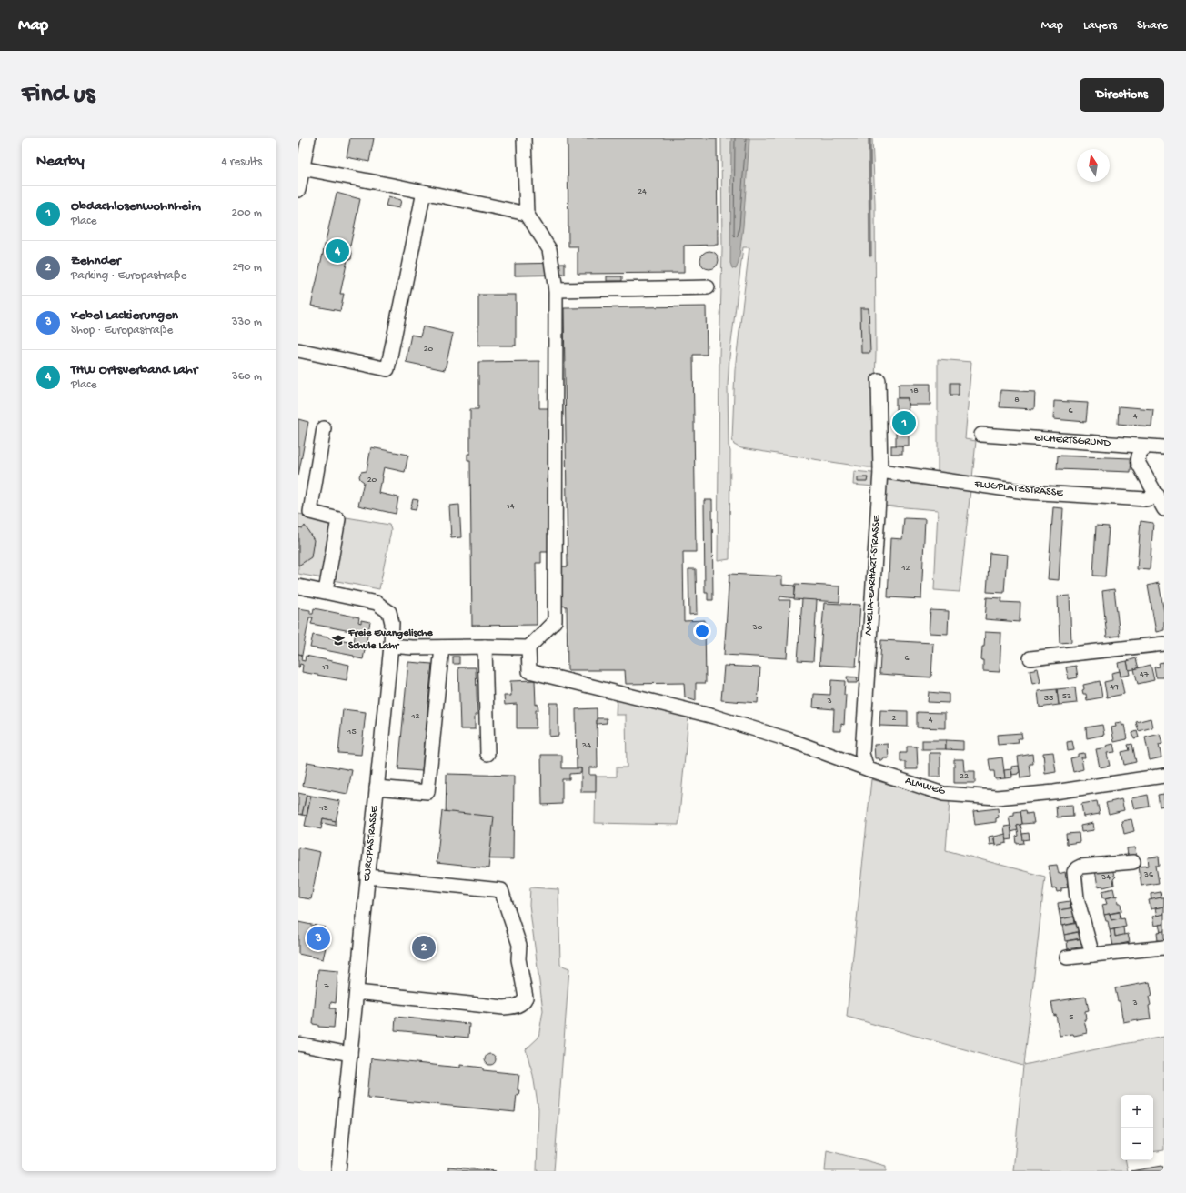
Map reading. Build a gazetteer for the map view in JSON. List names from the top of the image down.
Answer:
{
  "streets": {
    "street": [
      "EICHERTSGRUND",
      "FLUGPLATZSTRASSE",
      "AMELIA-EARHART-STRASSE",
      "ALMWEG",
      "EUROPASTRASSE"
    ]
  },
  "crossings": [
    ["FLUGPLATZSTRASSE", "AMELIA-EARHART-STRASSE"],
    ["AMELIA-EARHART-STRASSE", "ALMWEG"]
  ],
  "places": {
    "school or university": ["Freie Evangelische Schule Lahr"]
  },
  "house_numbers": [
    "24",
    "20",
    "18",
    "8",
    "6",
    "4",
    "20",
    "14",
    "12",
    "30",
    "6",
    "17",
    "47",
    "49",
    "53",
    "55",
    "3",
    "12",
    "2",
    "4",
    "15",
    "34",
    "22",
    "13",
    "36",
    "34",
    "7",
    "3",
    "5"
  ],
  "north": "top",
  "page": {
    "header": "Map",
    "nav": ["Map", "Layers", "Share"],
    "buttons": "Directions",
    "title": "Find us",
    "heading": ["Nearby", "4 results"],
    "list": [
      {
        "mark": "1",
        "name": "Obdachlosenwohnheim",
        "note": "Place",
        "value": "200 m"
      },
      {
        "mark": "2",
        "name": "Zehnder",
        "note": "Parking · Europastraße",
        "value": "290 m"
      },
      {
        "mark": "3",
        "name": "Kebel Lackierungen",
        "note": "Shop · Europastraße",
        "value": "330 m"
      },
      {
        "mark": "4",
        "name": "THW Ortsverband Lahr",
        "note": "Place",
        "value": "360 m"
      }
    ],
    "pins": [
      "4",
      "1",
      "3",
      "2"
    ],
    "map_buttons": ["+", "−"]
  }
}
